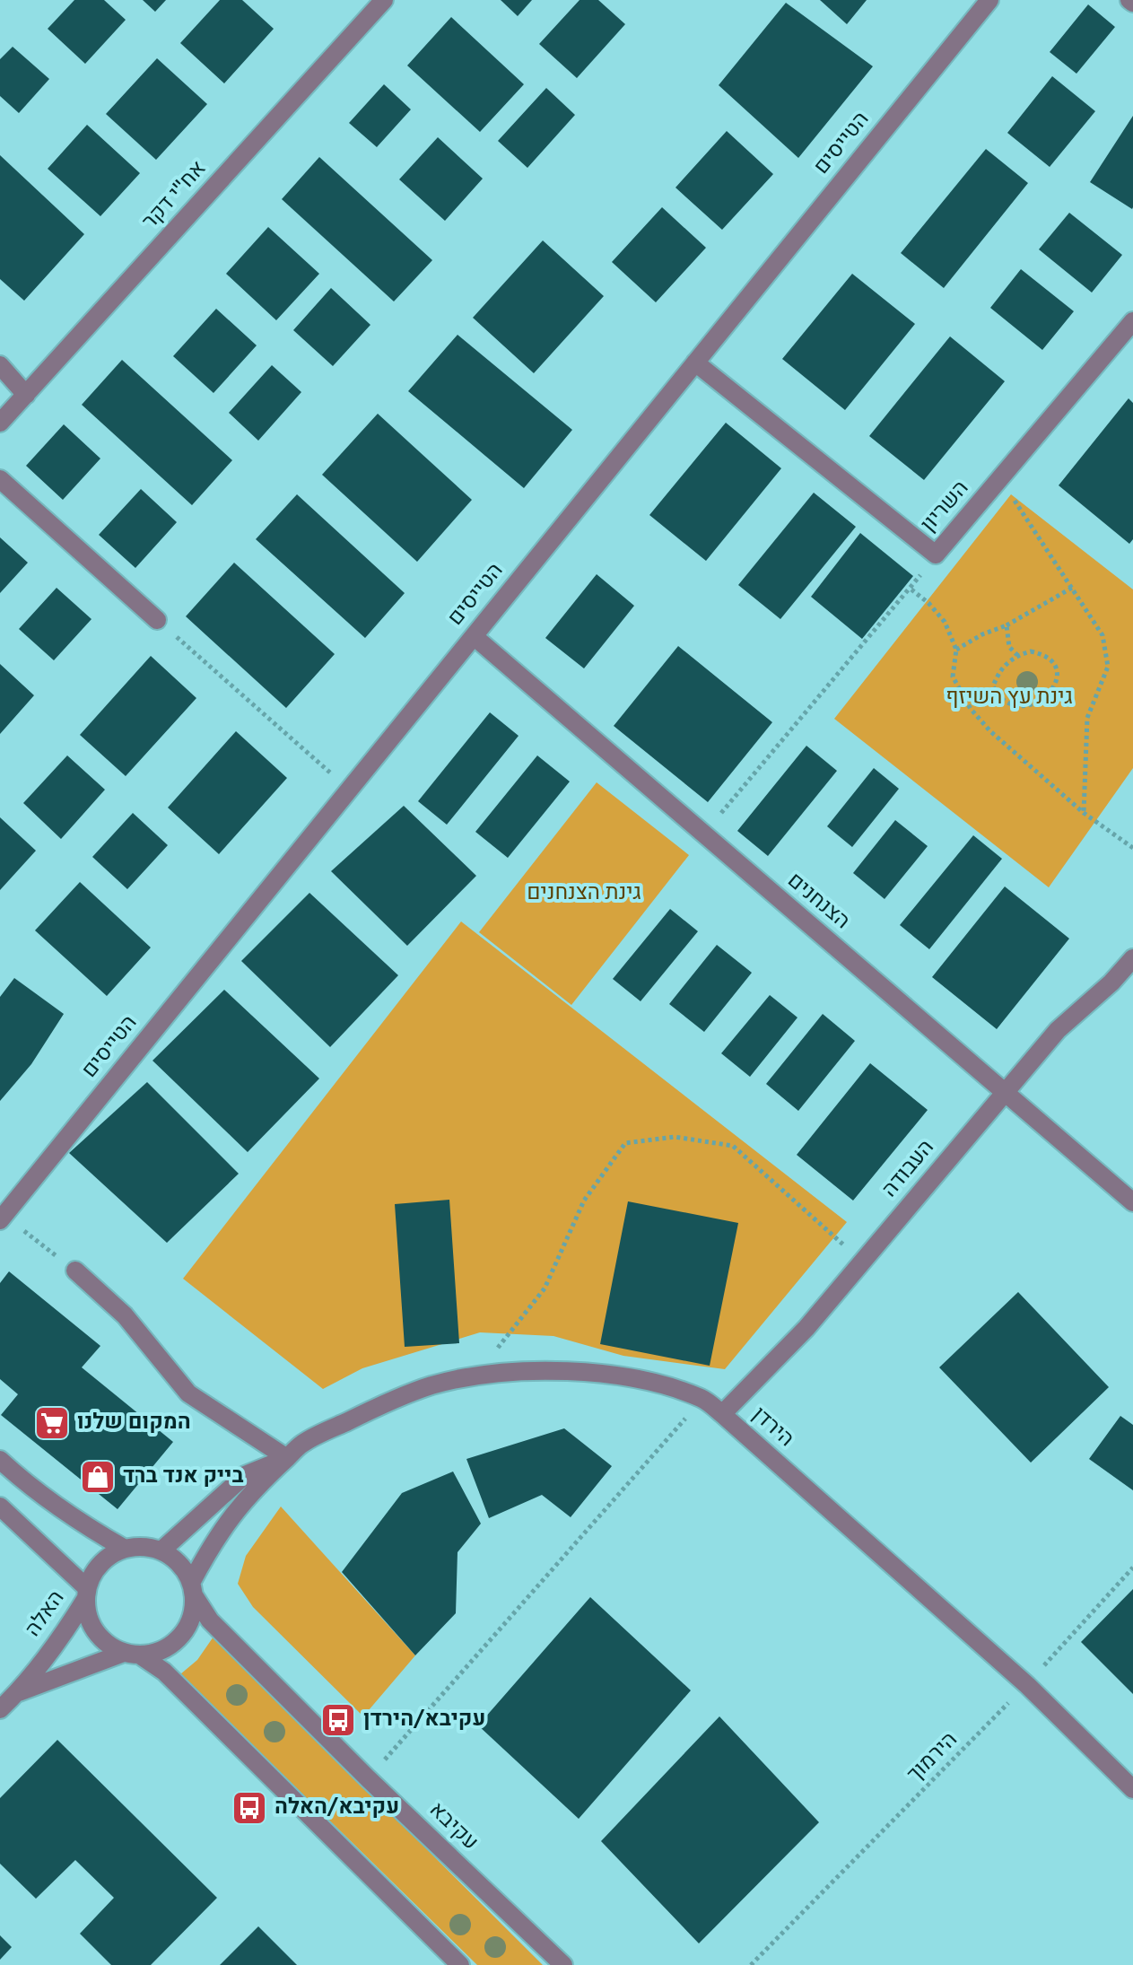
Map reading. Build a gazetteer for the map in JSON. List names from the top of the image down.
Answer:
{
  "streets": {
    "street": [
      "הטייסים",
      "אח''י דקר",
      "השריון",
      "הצנחנים",
      "העבודה",
      "הירדן",
      "האלה",
      "עקיבא"
    ],
    "path": ["הירמוך"]
  },
  "crossings": [
    ["הטייסים", "השריון"],
    ["הטייסים", "הצנחנים"],
    ["הצנחנים", "העבודה"],
    ["העבודה", "הירדן"],
    ["הירדן", "האלה"],
    ["הירדן", "הירמוך"],
    ["הירדן", "עקיבא"],
    ["האלה", "עקיבא"]
  ],
  "parks": ["גינת עץ השיזף", "גינת הצנחנים"],
  "places": {
    "supermarket": ["המקום שלנו"],
    "shop": ["בייק אנד ברד"],
    "bus stop": ["עקיבא/הירדן", "עקיבא/האלה"]
  }
}
